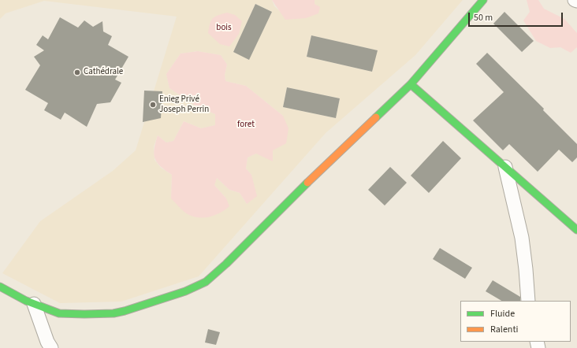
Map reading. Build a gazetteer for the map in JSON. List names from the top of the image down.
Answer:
{
  "parks": ["bois", "foret"],
  "places": ["Cathédrale", "Enieg Privé Joseph Perrin"],
  "legend": ["Fluide", "Ralenti"],
  "scale_bar": "50 m"
}
